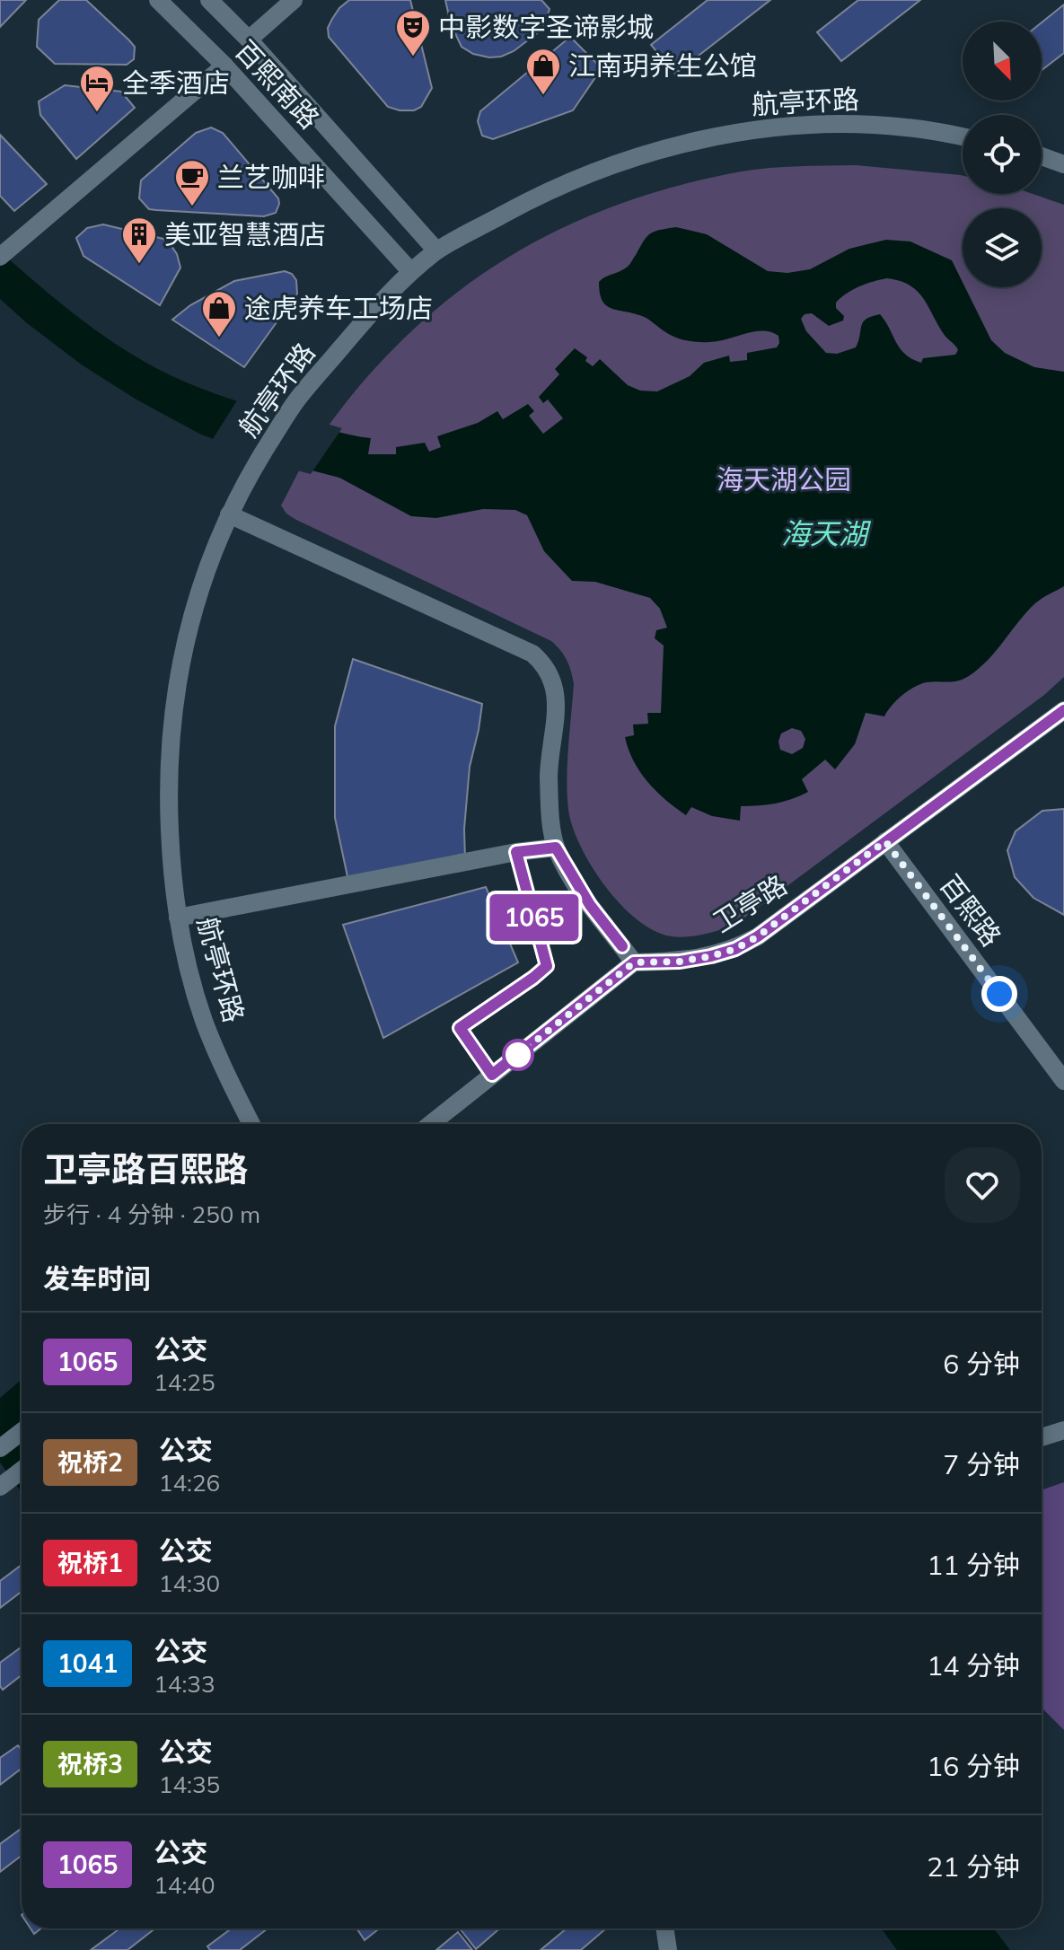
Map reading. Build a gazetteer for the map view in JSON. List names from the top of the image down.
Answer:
{
  "streets": {
    "street": [
      "百熙南路",
      "航亭环路",
      "卫亭路",
      "百熙路"
    ]
  },
  "crossings": [
    ["百熙南路", "航亭环路"],
    ["卫亭路", "百熙路"]
  ],
  "water": ["海天湖"],
  "parks": ["海天湖公园"],
  "places": {
    "theatre": ["中影数字圣谛影城"],
    "shop": ["江南玥养生公馆", "途虎养车工场店"],
    "hotel": ["全季酒店"],
    "cafe": ["兰艺咖啡"],
    "building": ["美亚智慧酒店"]
  },
  "lines": ["bus line 1065"],
  "north": "bottom right",
  "page": {
    "on_map": "1065",
    "heading": [
      ["卫亭路百熙路", "步行 · 4 分钟 · 250 m"],
      "发车时间"
    ],
    "list": [
      {
        "mark": "1065",
        "name": "公交",
        "note": "14:25",
        "value": "6 分钟"
      },
      {
        "mark": "祝桥2",
        "name": "公交",
        "note": "14:26",
        "value": "7 分钟"
      },
      {
        "mark": "祝桥1",
        "name": "公交",
        "note": "14:30",
        "value": "11 分钟"
      },
      {
        "mark": "1041",
        "name": "公交",
        "note": "14:33",
        "value": "14 分钟"
      },
      {
        "mark": "祝桥3",
        "name": "公交",
        "note": "14:35",
        "value": "16 分钟"
      },
      {
        "mark": "1065",
        "name": "公交",
        "note": "14:40",
        "value": "21 分钟"
      }
    ]
  }
}
